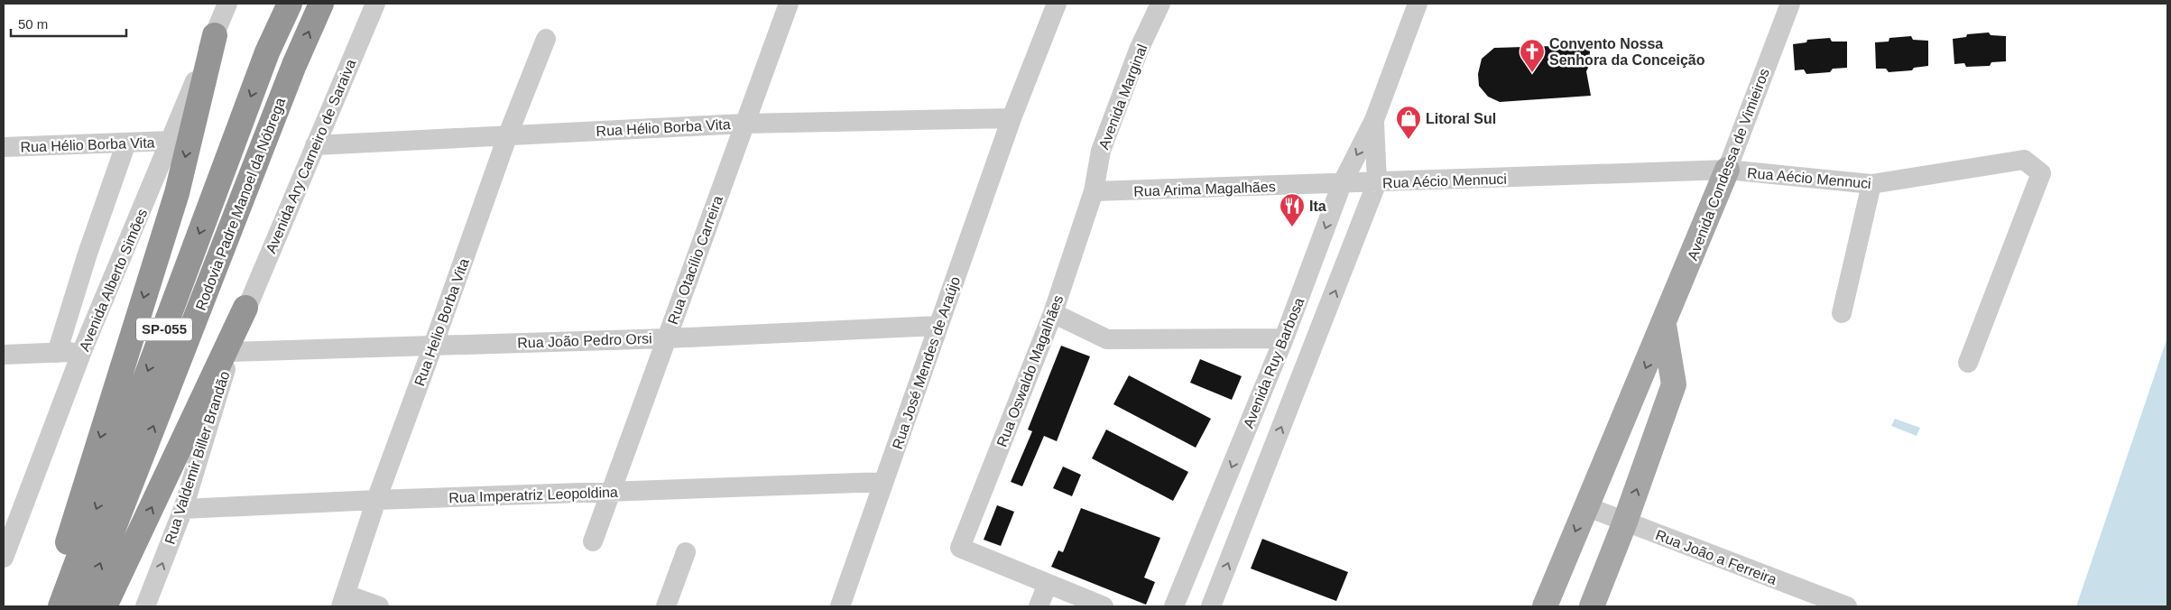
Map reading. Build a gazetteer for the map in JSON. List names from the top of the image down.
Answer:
{
  "streets": {
    "highway": ["Rodovia Padre Manoel da Nóbrega", "SP-055"],
    "main road": ["Avenida Condessa de Vimieiros"],
    "street": [
      "Avenida Marginal",
      "Rua Hélio Borba Vita",
      "Avenida Ary Carneiro de Saraiva",
      "Rua Aécio Mennuci",
      "Rua Arima Magalhães",
      "Rua Otacílio Carreira",
      "Avenida Alberto Simões",
      "Rua Helio Borba Vita",
      "Rua João Pedro Orsi",
      "Rua José Mendes de Araújo",
      "Avenida Ruy Barbosa",
      "Rua Oswaldo Magalhães",
      "Rua Valdemir Biller Brandão",
      "Rua Imperatriz Leopoldina",
      "Rua João a Ferreira"
    ]
  },
  "crossings": [
    ["Avenida Marginal", "Rua Arima Magalhães"],
    ["Avenida Marginal", "Rua Oswaldo Magalhães"],
    ["Rua Hélio Borba Vita", "Avenida Ary Carneiro de Saraiva"],
    ["Rua Hélio Borba Vita", "Rua Otacílio Carreira"],
    ["Rua Hélio Borba Vita", "Avenida Alberto Simões"],
    ["Rua Hélio Borba Vita", "Rua Helio Borba Vita"],
    ["Rua Hélio Borba Vita", "Rua José Mendes de Araújo"],
    ["Avenida Ary Carneiro de Saraiva", "Rua Valdemir Biller Brandão"],
    ["Avenida Condessa de Vimieiros", "Rua Aécio Mennuci"],
    ["Avenida Condessa de Vimieiros", "Rua João a Ferreira"],
    ["Rua Aécio Mennuci", "Rua Arima Magalhães"],
    ["Rua Aécio Mennuci", "Avenida Ruy Barbosa"],
    ["Rua Arima Magalhães", "Avenida Ruy Barbosa"],
    ["Rua Arima Magalhães", "Rua Oswaldo Magalhães"],
    ["Rua Otacílio Carreira", "Rua João Pedro Orsi"],
    ["Rua Otacílio Carreira", "Rua Imperatriz Leopoldina"],
    ["Rua Helio Borba Vita", "Rua João Pedro Orsi"],
    ["Rua Helio Borba Vita", "Rua Imperatriz Leopoldina"],
    ["Rua João Pedro Orsi", "Rua José Mendes de Araújo"],
    ["Rua João Pedro Orsi", "Rua Valdemir Biller Brandão"],
    ["Rua José Mendes de Araújo", "Rua Imperatriz Leopoldina"],
    ["Rua Valdemir Biller Brandão", "Rua Imperatriz Leopoldina"]
  ],
  "one_way": ["Avenida Condessa de Vimieiros"],
  "places": {
    "church": ["Convento Nossa Senhora da Conceição"],
    "shop": ["Litoral Sul"],
    "restaurant": ["Ita"]
  },
  "scale_bar": "50 m"
}
